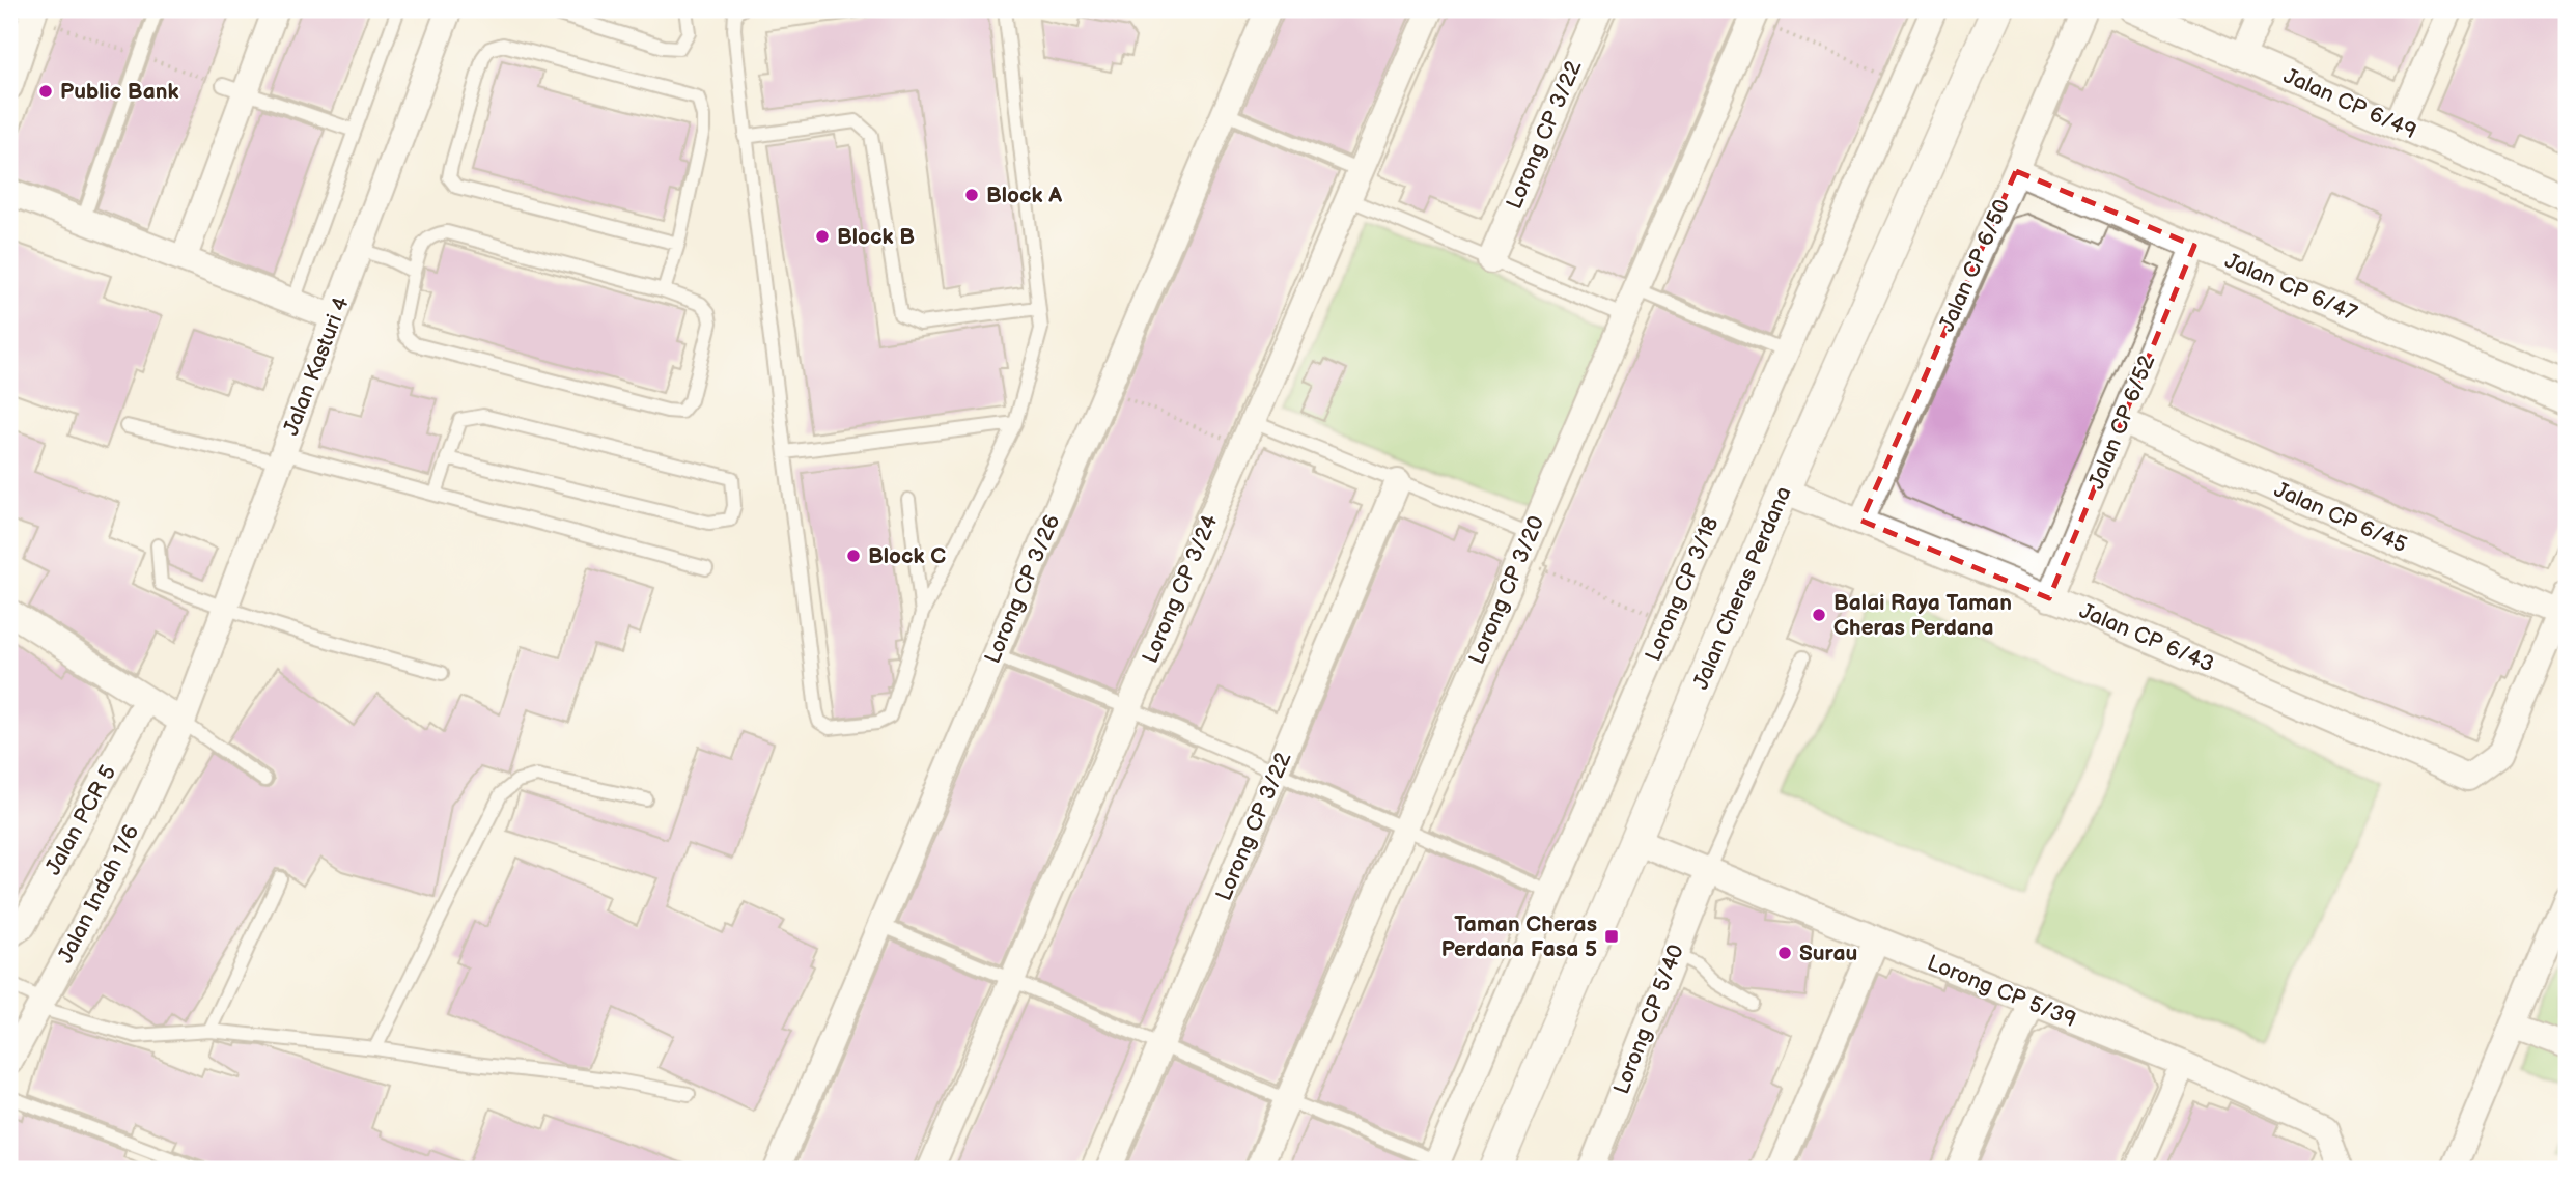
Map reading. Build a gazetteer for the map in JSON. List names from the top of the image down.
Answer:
{
  "streets": {
    "street": [
      "Jalan CP 6/49",
      "Lorong CP 3/22",
      "Jalan CP 6/50",
      "Jalan CP 6/47",
      "Jalan Kasturi 4",
      "Jalan CP 6/52",
      "Jalan CP 6/45",
      "Jalan Cheras Perdana",
      "Lorong CP 3/26",
      "Lorong CP 3/24",
      "Lorong CP 3/18",
      "Lorong CP 3/20",
      "Jalan CP 6/43",
      "Jalan PCR 5",
      "Jalan Indah 1/6",
      "Lorong CP 5/39",
      "Lorong CP 5/40"
    ]
  },
  "crossings": [
    ["Jalan CP 6/50", "Jalan CP 6/47"],
    ["Jalan CP 6/50", "Jalan CP 6/43"],
    ["Jalan CP 6/47", "Jalan CP 6/52"],
    ["Jalan Kasturi 4", "Jalan Indah 1/6"],
    ["Jalan CP 6/52", "Jalan CP 6/45"],
    ["Jalan CP 6/52", "Jalan CP 6/43"],
    ["Jalan CP 6/45", "Jalan CP 6/43"],
    ["Jalan Cheras Perdana", "Jalan CP 6/43"],
    ["Jalan Cheras Perdana", "Lorong CP 5/39"],
    ["Lorong CP 5/39", "Lorong CP 5/40"]
  ],
  "places": {
    "other": [
      "Public Bank",
      "Block A",
      "Block B",
      "Block C",
      "Balai Raya Taman Cheras Perdana",
      "Surau"
    ],
    "transit": ["Taman Cheras Perdana Fasa 5"]
  }
}
